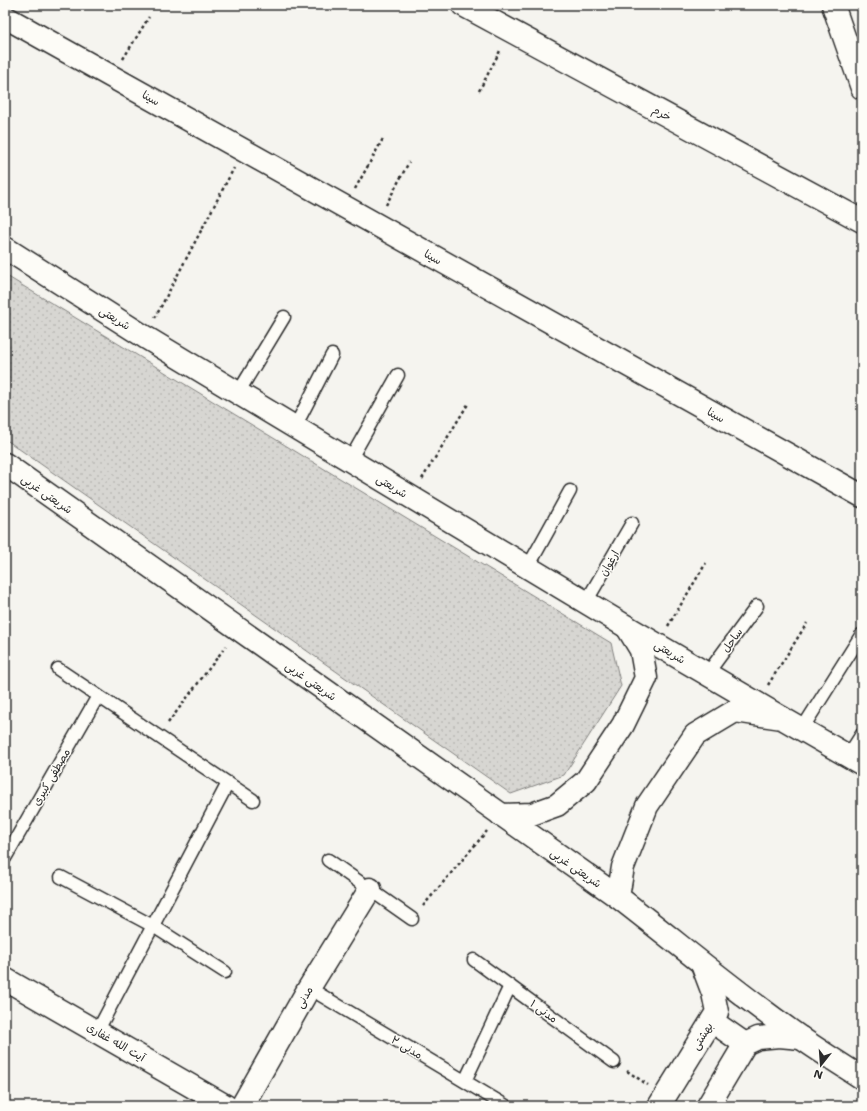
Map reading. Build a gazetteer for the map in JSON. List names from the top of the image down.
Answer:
{
  "streets": {
    "main road": [
      "سینا",
      "خرم",
      "شریعتی",
      "شریعتی غربی",
      "مدنی",
      "بهشتی",
      "آیت الله غفاری"
    ],
    "lane": [
      "ارغوان",
      "ساحل",
      "مصطفی کبیری",
      "مدنی ۱",
      "مدنی ۲"
    ]
  },
  "crossings": [
    ["شریعتی", "ارغوان"],
    ["شریعتی", "ساحل"],
    ["شریعتی غربی", "بهشتی"],
    ["مدنی", "مدنی ۲"]
  ],
  "north": "bottom"
}
